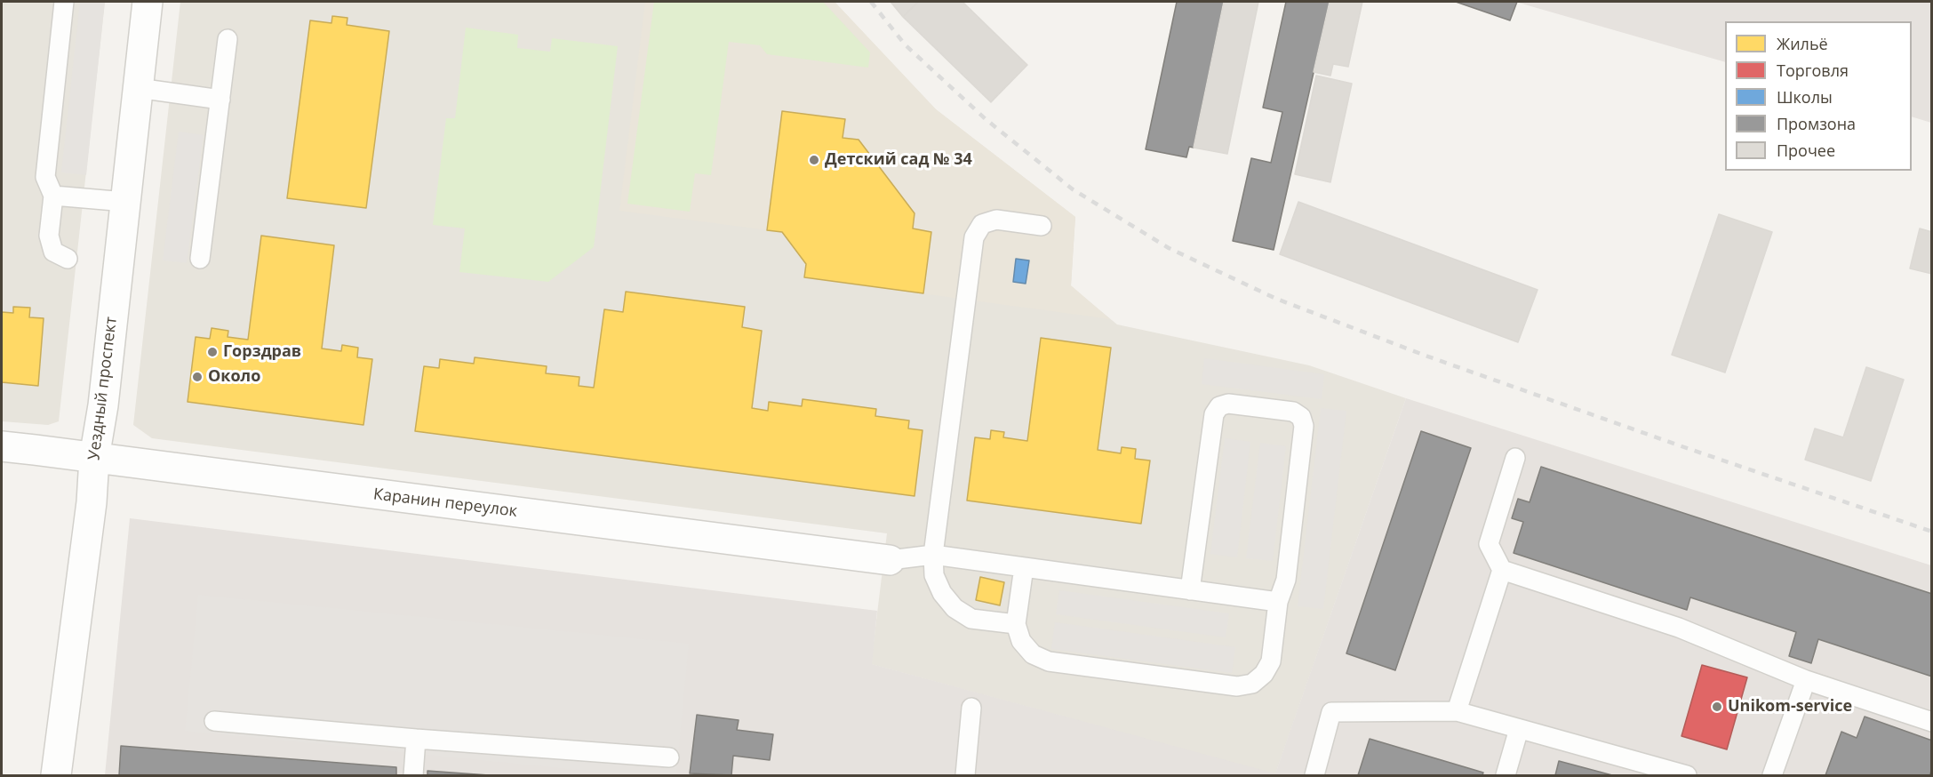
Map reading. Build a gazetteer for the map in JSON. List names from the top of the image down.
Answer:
{
  "streets": {
    "street": ["Уездный проспект", "Каранин переулок"]
  },
  "crossings": [
    ["Уездный проспект", "Каранин переулок"]
  ],
  "places": [
    "Детский сад № 34",
    "Горздрав",
    "Около",
    "Unikom-service"
  ],
  "legend": [
    "Жильё",
    "Торговля",
    "Школы",
    "Промзона",
    "Прочее"
  ]
}
